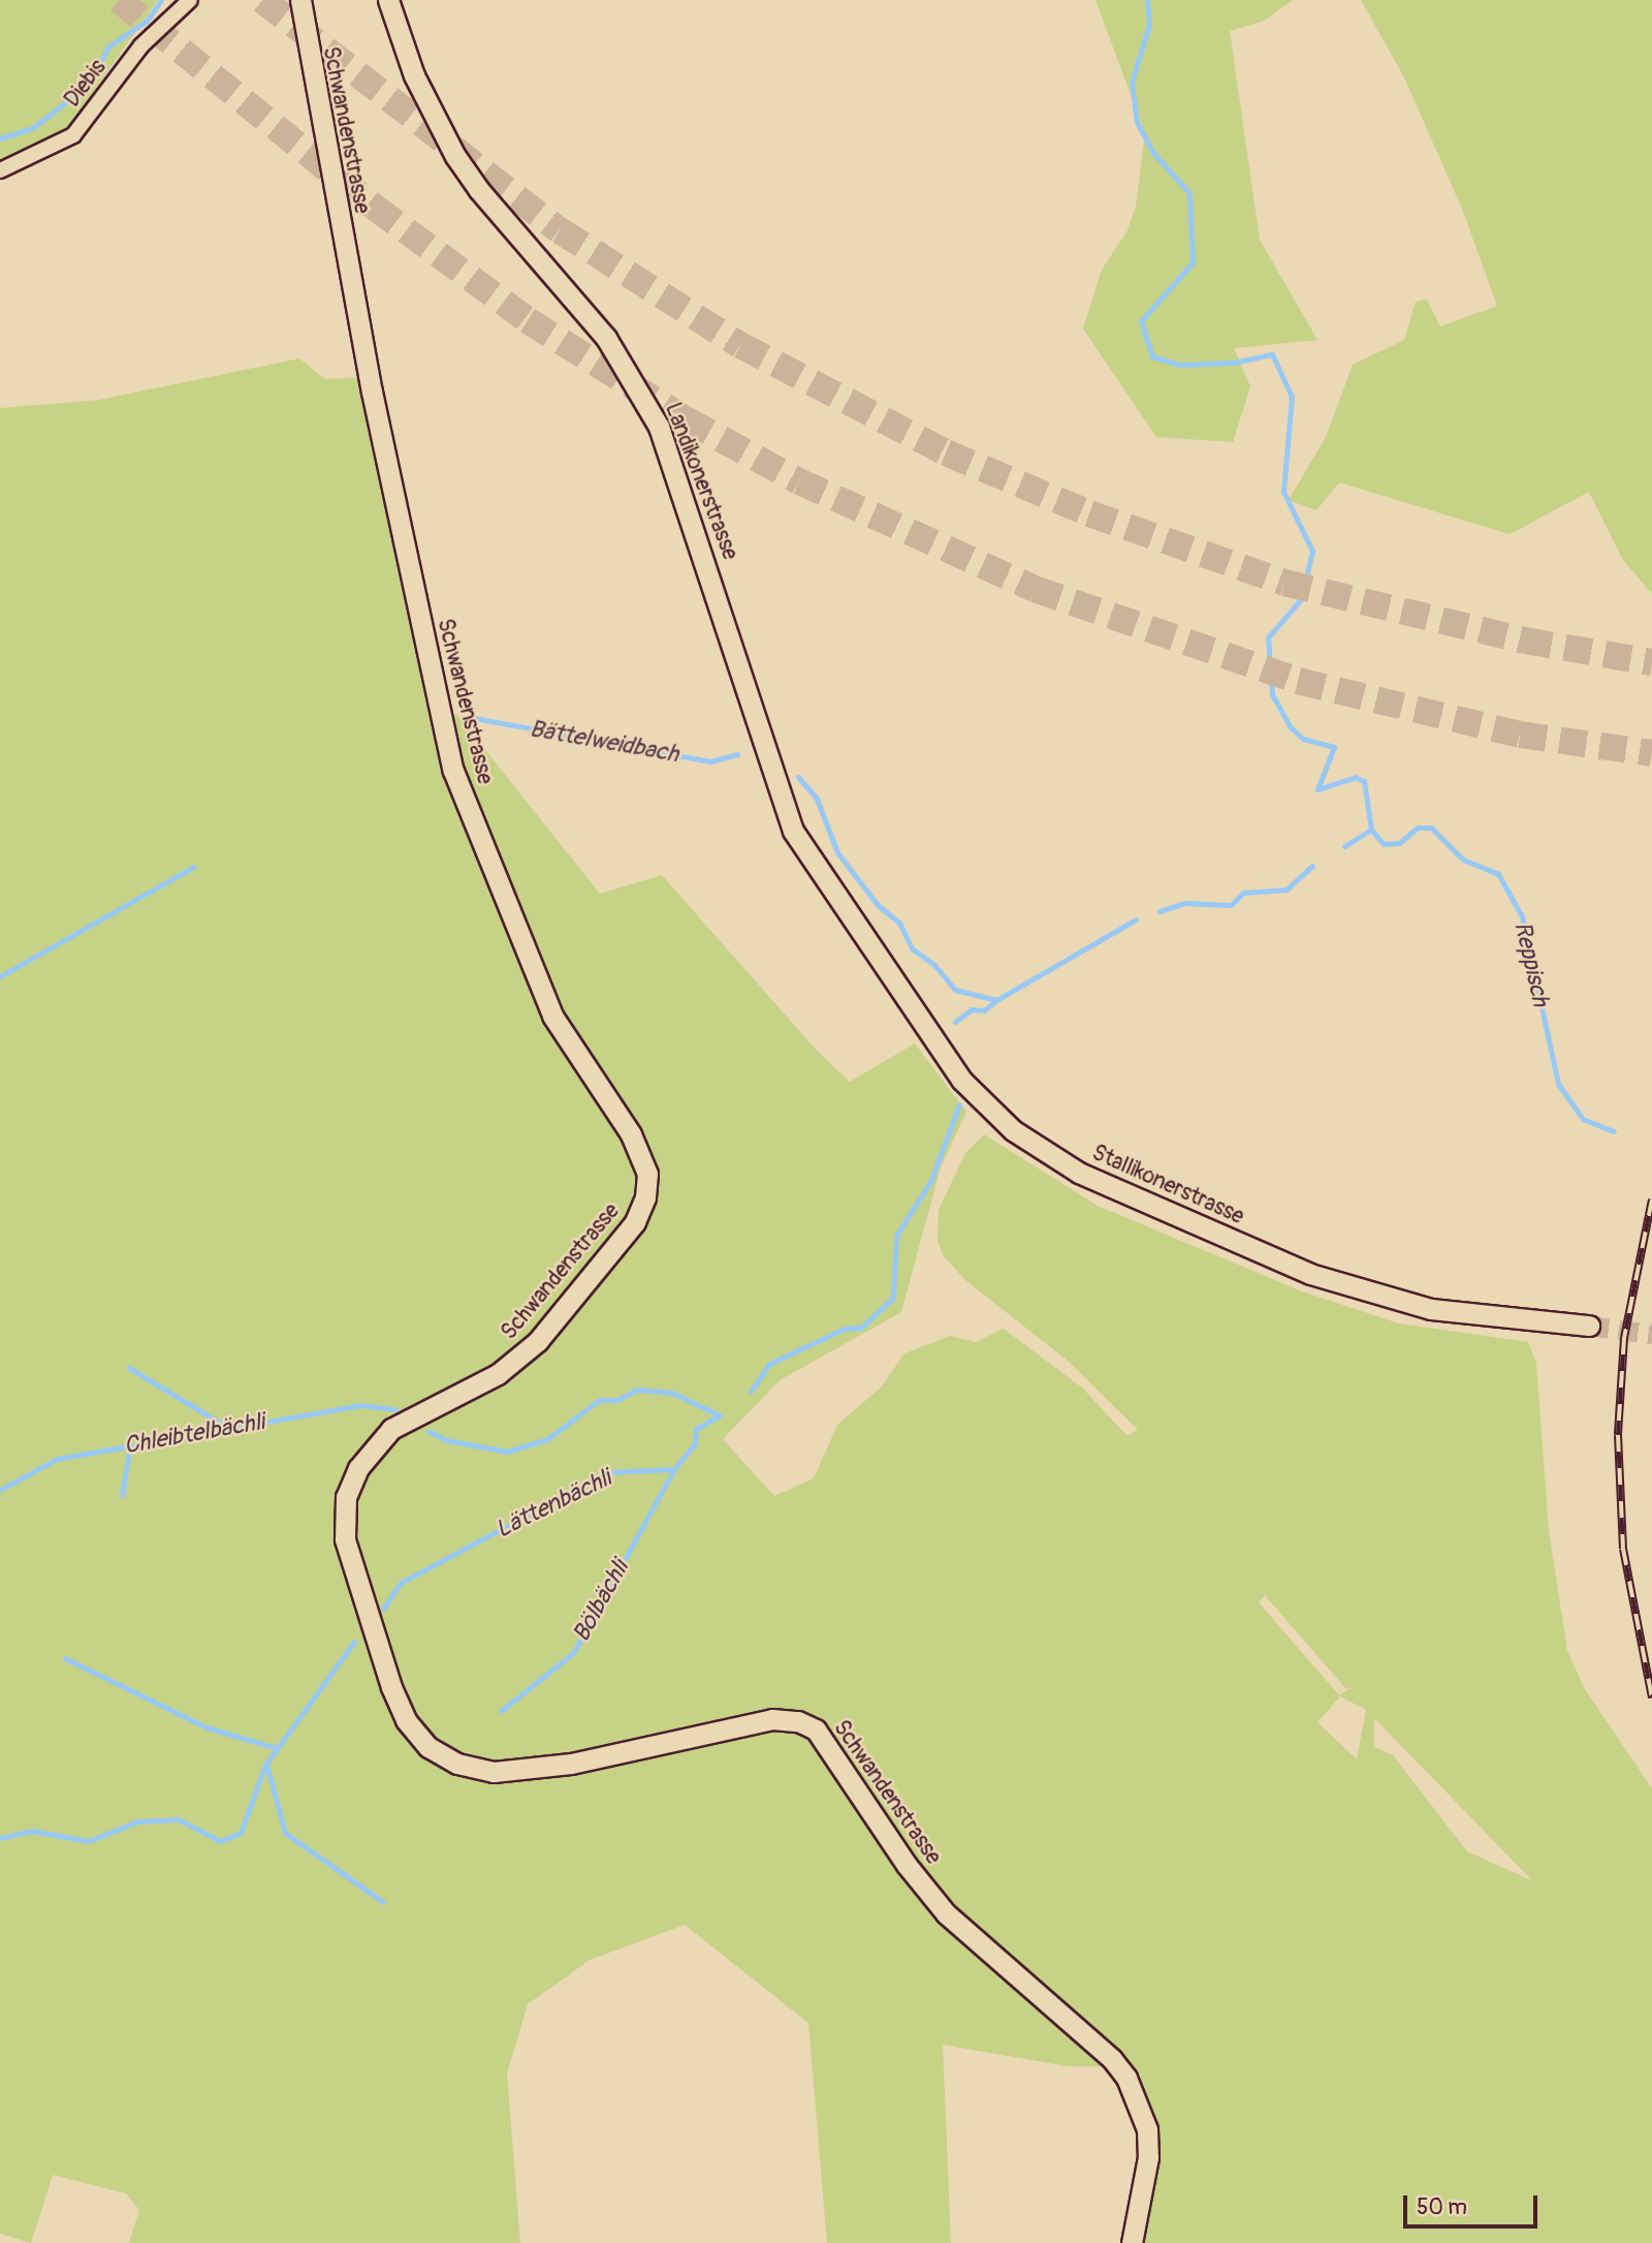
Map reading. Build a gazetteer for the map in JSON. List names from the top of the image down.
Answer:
{
  "streets": {
    "main road": ["Schwandenstrasse", "Landikonerstrasse", "Stallikonerstrasse"],
    "street": ["Diebis"]
  },
  "crossings": [
    ["Landikonerstrasse", "Stallikonerstrasse"]
  ],
  "water": [
    "Bättelweidbach",
    "Reppisch",
    "Chleibtelbächli",
    "Lättenbächli",
    "Bölbächli"
  ],
  "scale_bar": "50 m"
}
